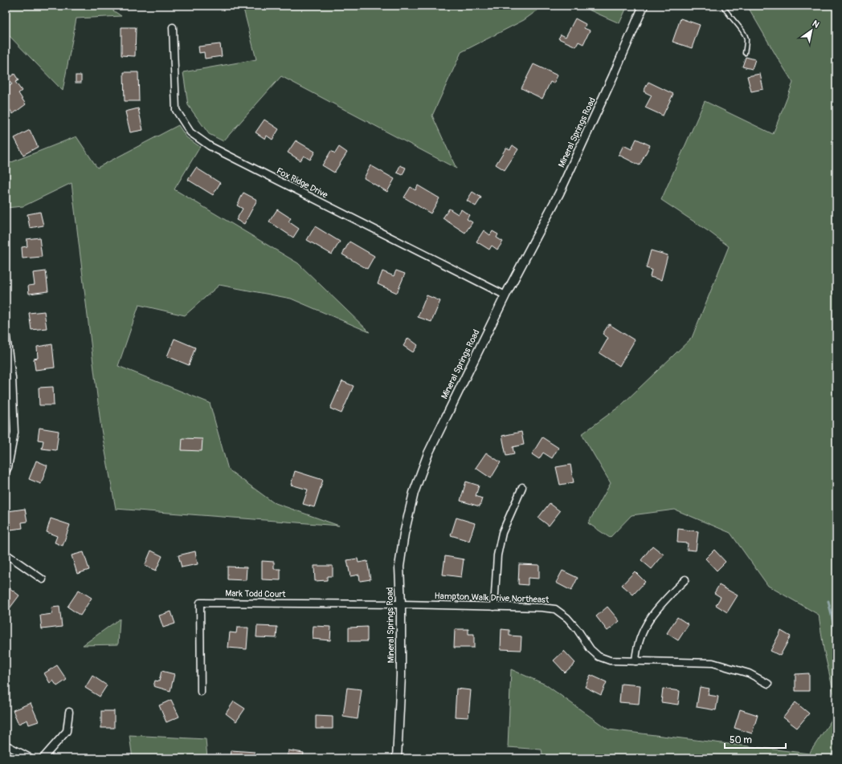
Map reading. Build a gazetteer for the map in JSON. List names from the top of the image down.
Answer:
{
  "streets": {
    "street": [
      "Mineral Springs Road",
      "Fox Ridge Drive",
      "Mark Todd Court",
      "Hampton Walk Drive Northeast"
    ]
  },
  "crossings": [
    ["Mineral Springs Road", "Fox Ridge Drive"],
    ["Mineral Springs Road", "Mark Todd Court"],
    ["Mineral Springs Road", "Hampton Walk Drive Northeast"],
    ["Mark Todd Court", "Hampton Walk Drive Northeast"]
  ],
  "scale_bar": "50 m",
  "north": "top right"
}
